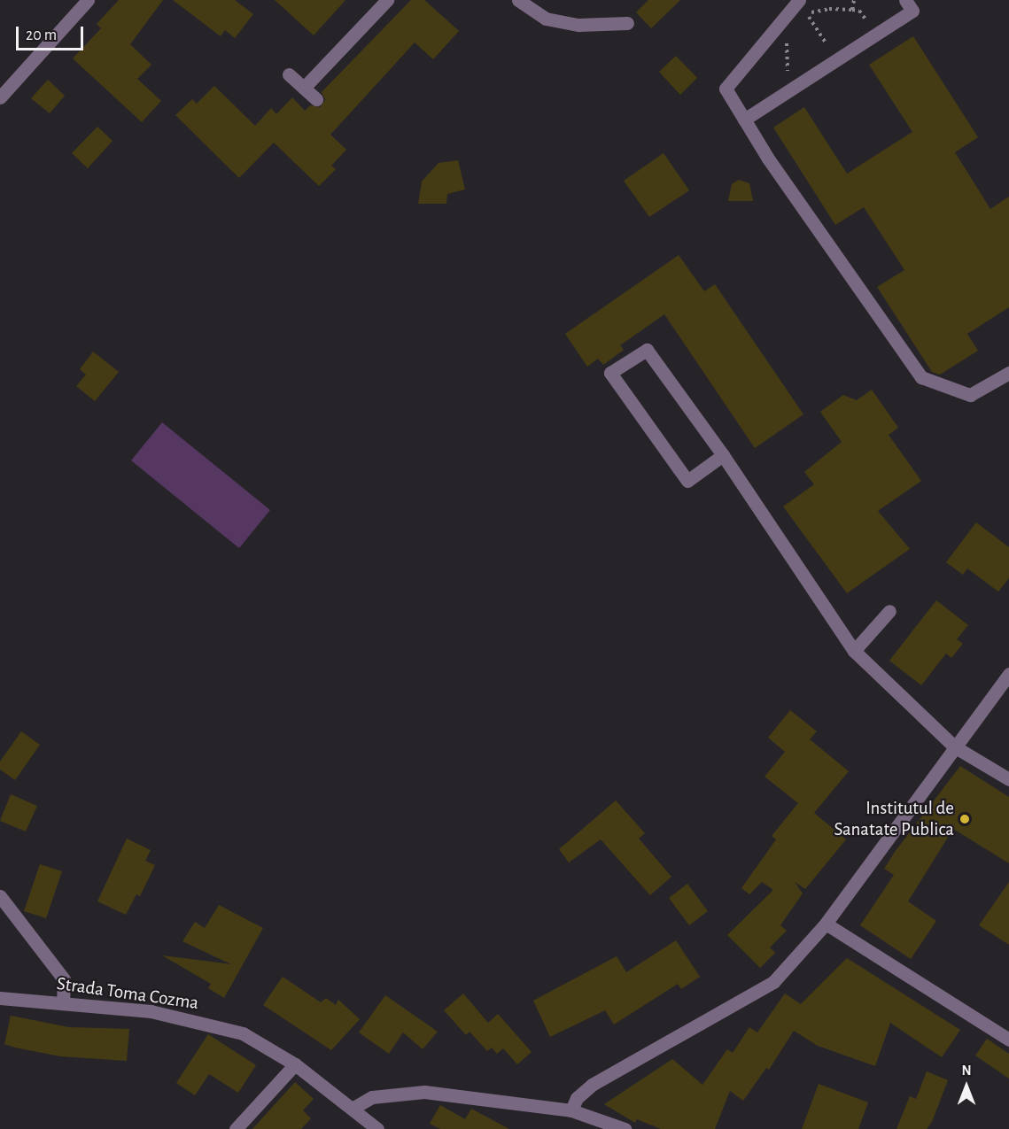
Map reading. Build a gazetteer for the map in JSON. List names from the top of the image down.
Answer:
{
  "streets": {
    "street": ["Strada Toma Cozma"]
  },
  "places": ["Institutul de Sanatate Publica"],
  "scale_bar": "20 m",
  "north": "top"
}
